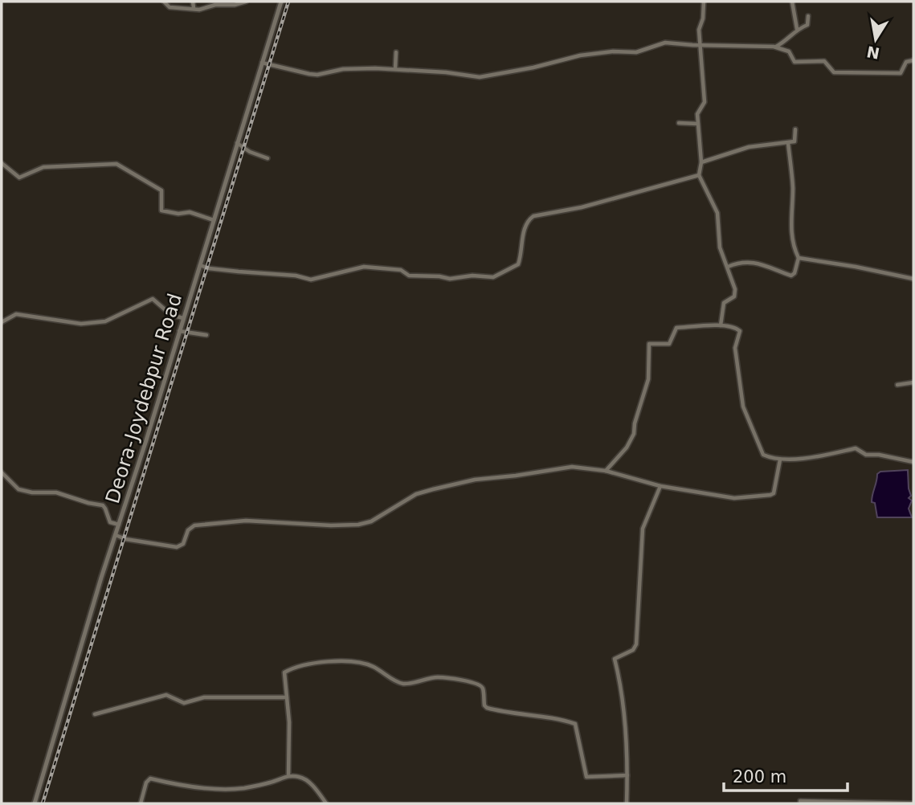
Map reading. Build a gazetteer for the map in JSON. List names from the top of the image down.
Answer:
{
  "streets": {
    "street": ["Deora-Joydebpur Road"]
  },
  "scale_bar": "200 m",
  "north": "bottom"
}
